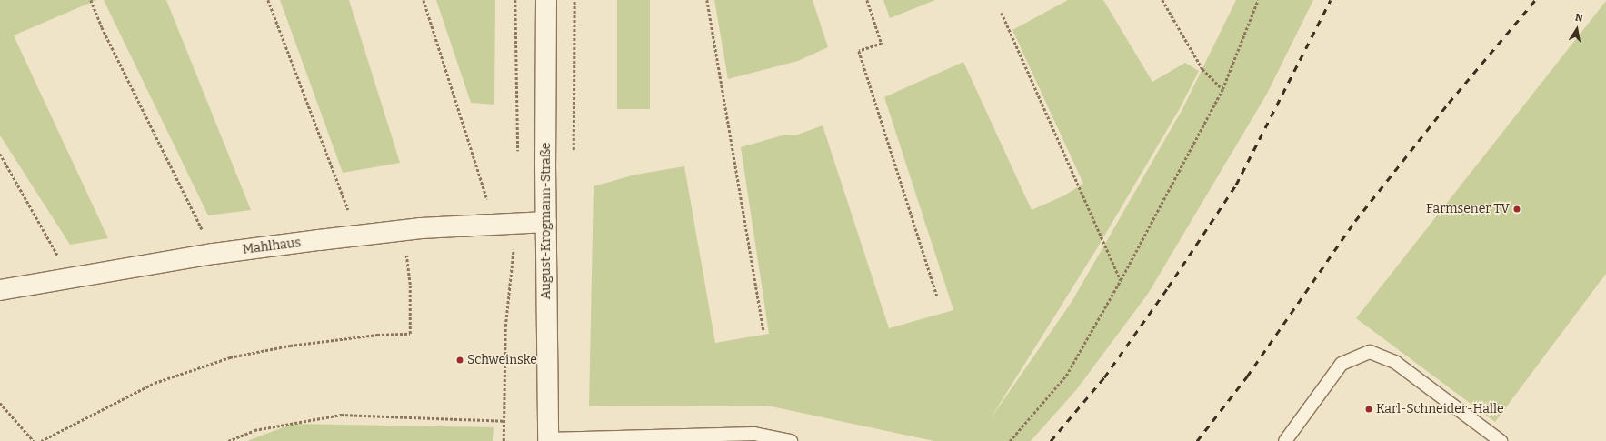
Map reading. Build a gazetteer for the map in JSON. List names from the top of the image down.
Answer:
{
  "streets": {
    "street": ["August-Krogmann-Straße", "Mahlhaus"]
  },
  "crossings": [
    ["August-Krogmann-Straße", "Mahlhaus"]
  ],
  "places": ["Farmsener TV", "Schweinske", "Karl-Schneider-Halle"],
  "north": "top"
}
